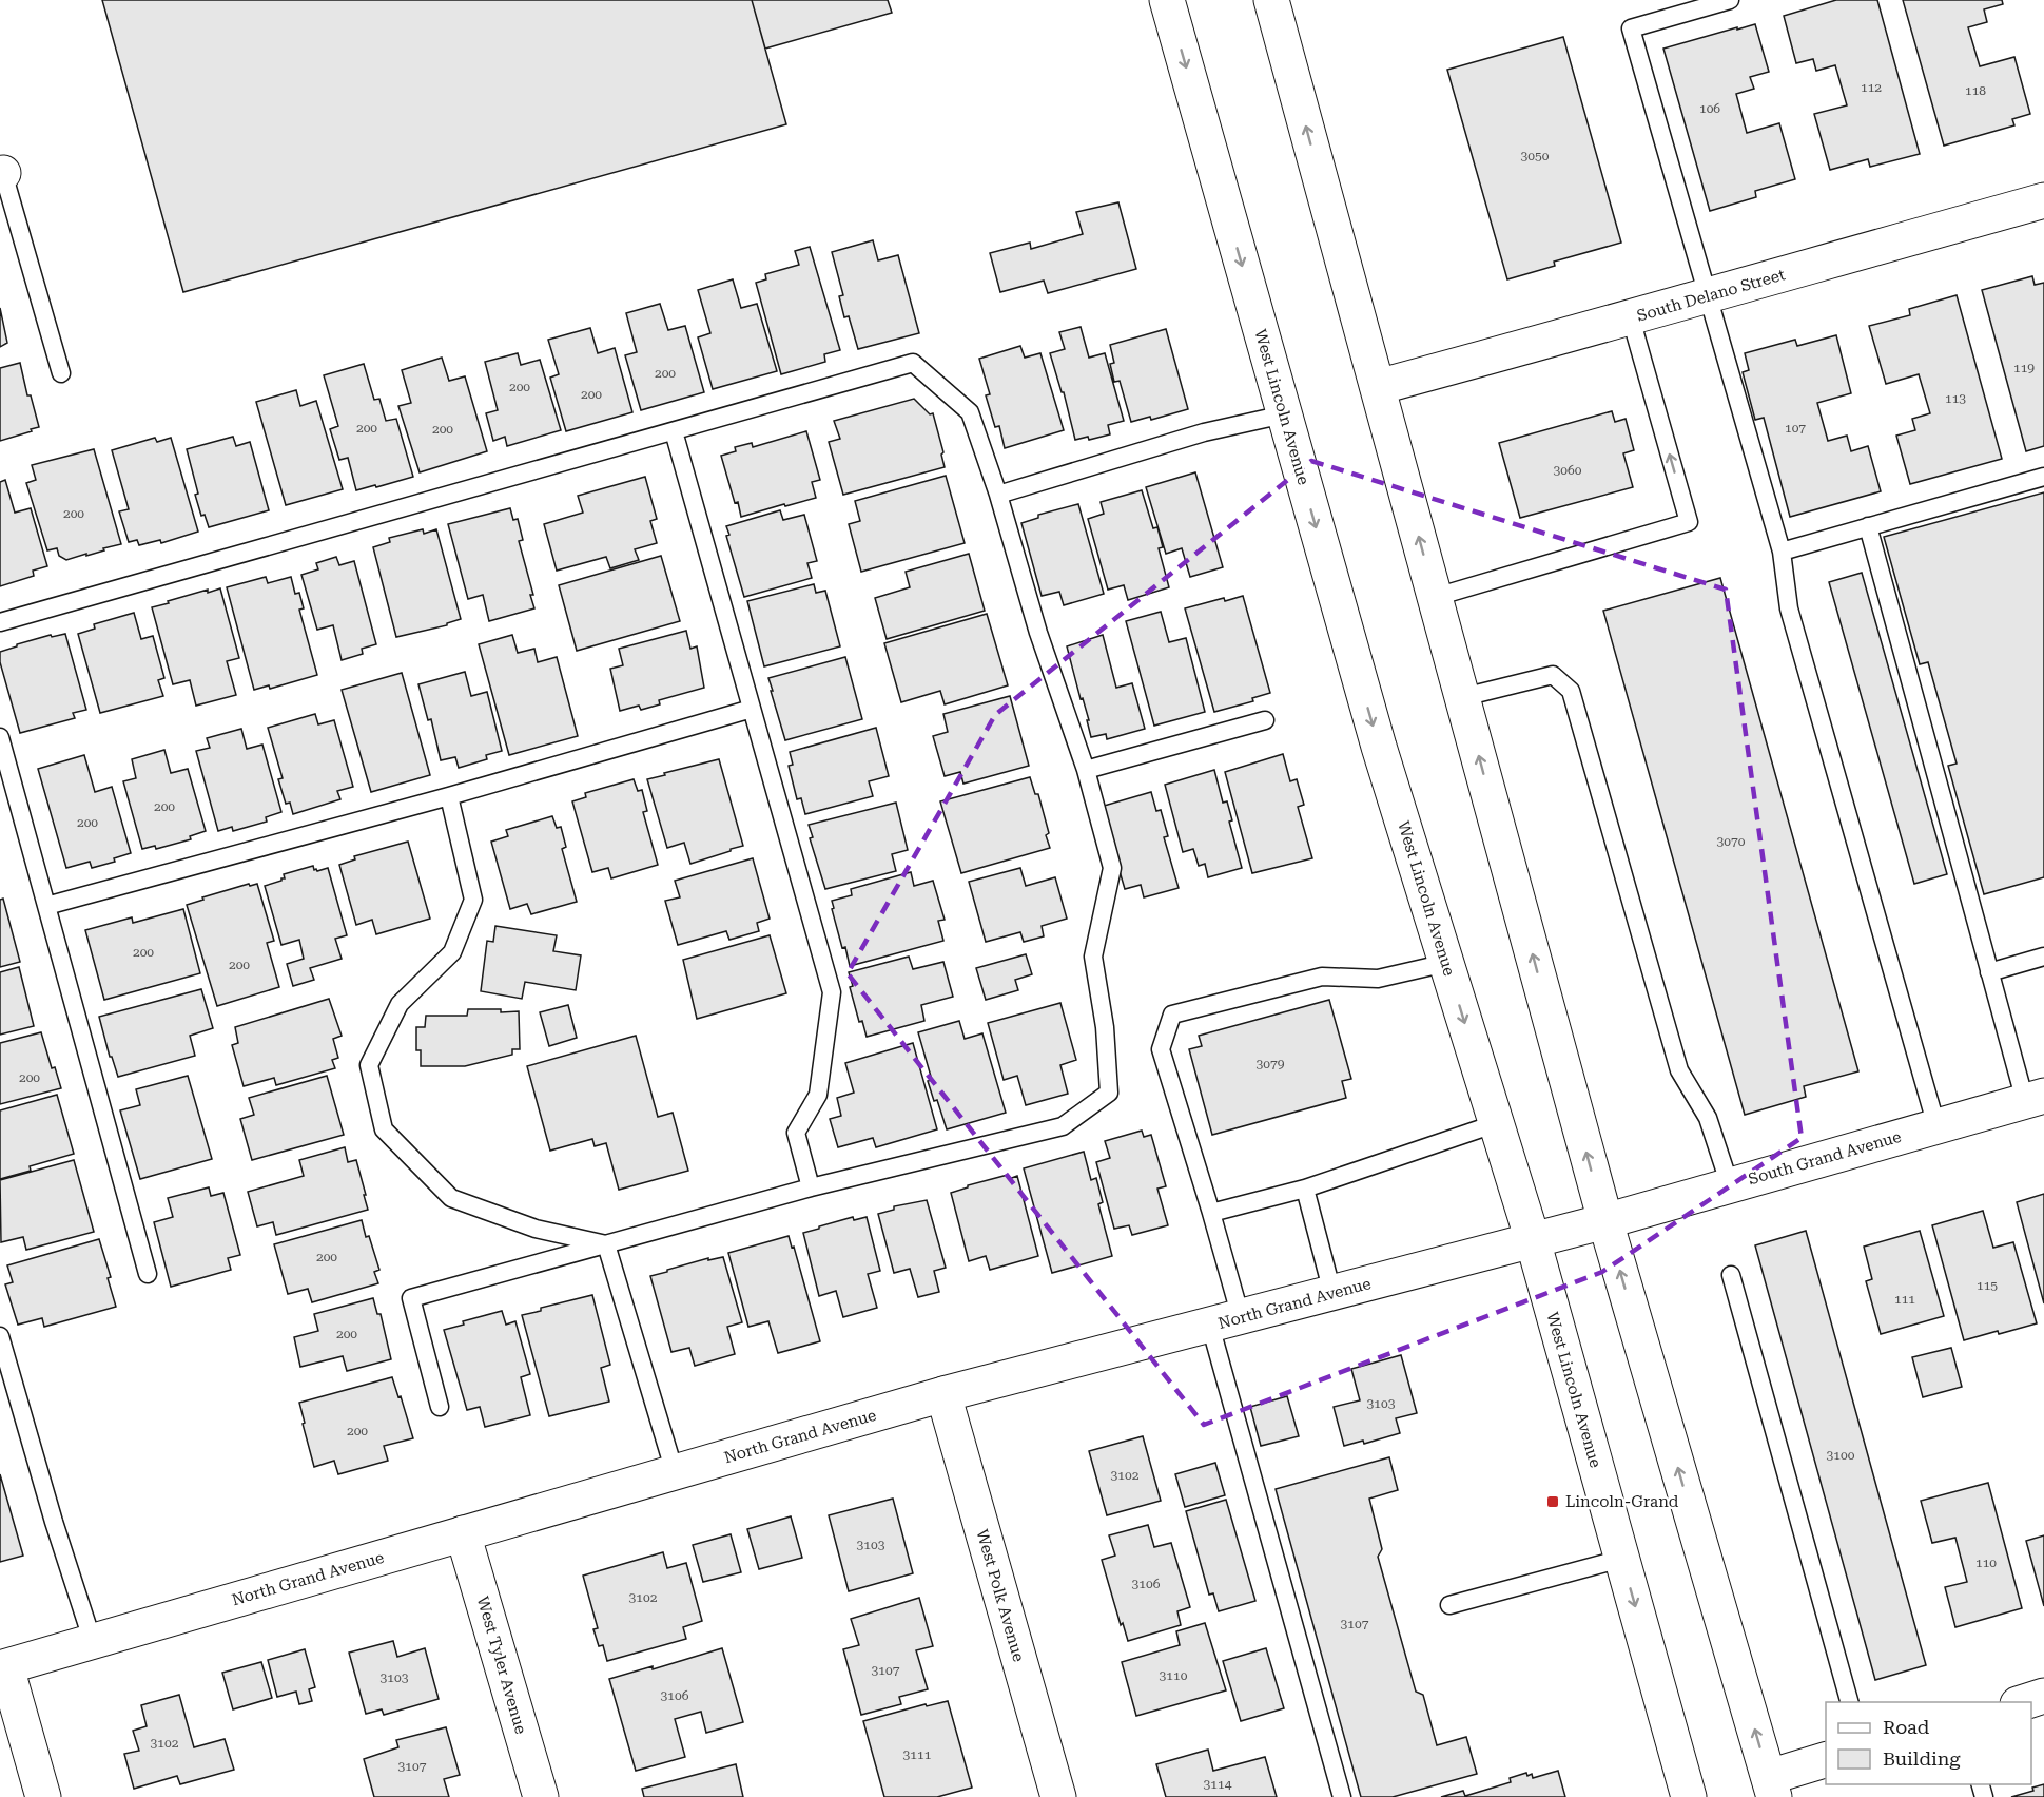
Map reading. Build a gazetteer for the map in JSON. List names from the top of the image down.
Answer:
{
  "streets": {
    "street": [
      "South Delano Street",
      "West Lincoln Avenue",
      "South Grand Avenue",
      "North Grand Avenue",
      "West Polk Avenue",
      "West Tyler Avenue"
    ]
  },
  "crossings": [
    ["West Lincoln Avenue", "North Grand Avenue"],
    ["South Grand Avenue", "North Grand Avenue"],
    ["North Grand Avenue", "West Polk Avenue"],
    ["North Grand Avenue", "West Tyler Avenue"]
  ],
  "places": {
    "transit": ["Lincoln-Grand"]
  },
  "house_numbers": [
    "112",
    "118",
    "106",
    "3050",
    "119",
    "200",
    "200",
    "200",
    "113",
    "200",
    "107",
    "200",
    "3060",
    "200",
    "200",
    "200",
    "3070",
    "200",
    "200",
    "3079",
    "200",
    "200",
    "115",
    "111",
    "200",
    "3103",
    "200",
    "3100",
    "3102",
    "3103",
    "110",
    "3106",
    "3102",
    "3107",
    "3107",
    "3110",
    "3103",
    "3106",
    "3102",
    "3111",
    "3107",
    "3114"
  ],
  "legend": ["Road", "Building"]
}
